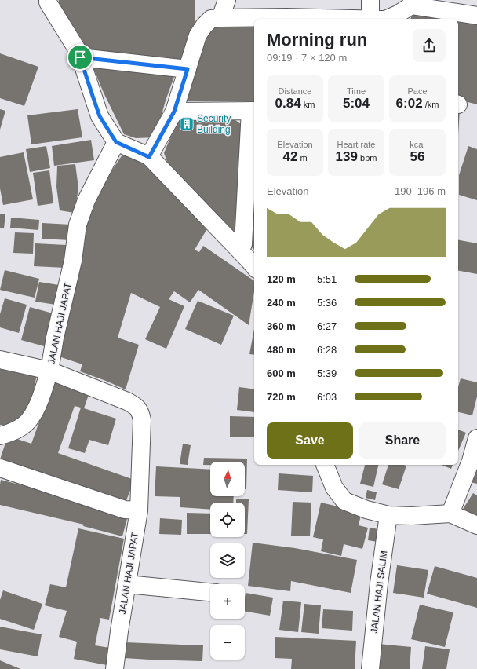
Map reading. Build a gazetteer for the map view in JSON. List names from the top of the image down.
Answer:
{
  "streets": {
    "street": ["JALAN HAJI JAPAT", "JALAN HAJI SALIM"]
  },
  "places": {
    "building": ["Security Building"]
  },
  "north": "top",
  "page": {
    "heading": ["Morning run", "09:19 · 7 × 120 m"],
    "stats": [
      ["Distance", "0.84 km"],
      ["Time", "5:04"],
      ["Pace", "6:02 /km"],
      ["Elevation", "42 m"],
      ["Heart rate", "139 bpm"],
      ["kcal", "56"]
    ],
    "chart": ["Elevation", "190–196 m"],
    "list": [
      {
        "name": "120 m",
        "note": "5:51"
      },
      {
        "name": "240 m",
        "note": "5:36"
      },
      {
        "name": "360 m",
        "note": "6:27"
      },
      {
        "name": "480 m",
        "note": "6:28"
      },
      {
        "name": "600 m",
        "note": "5:39"
      },
      {
        "name": "720 m",
        "note": "6:03"
      }
    ],
    "buttons": ["Save", "Share"],
    "map_buttons": ["+", "−"]
  }
}
